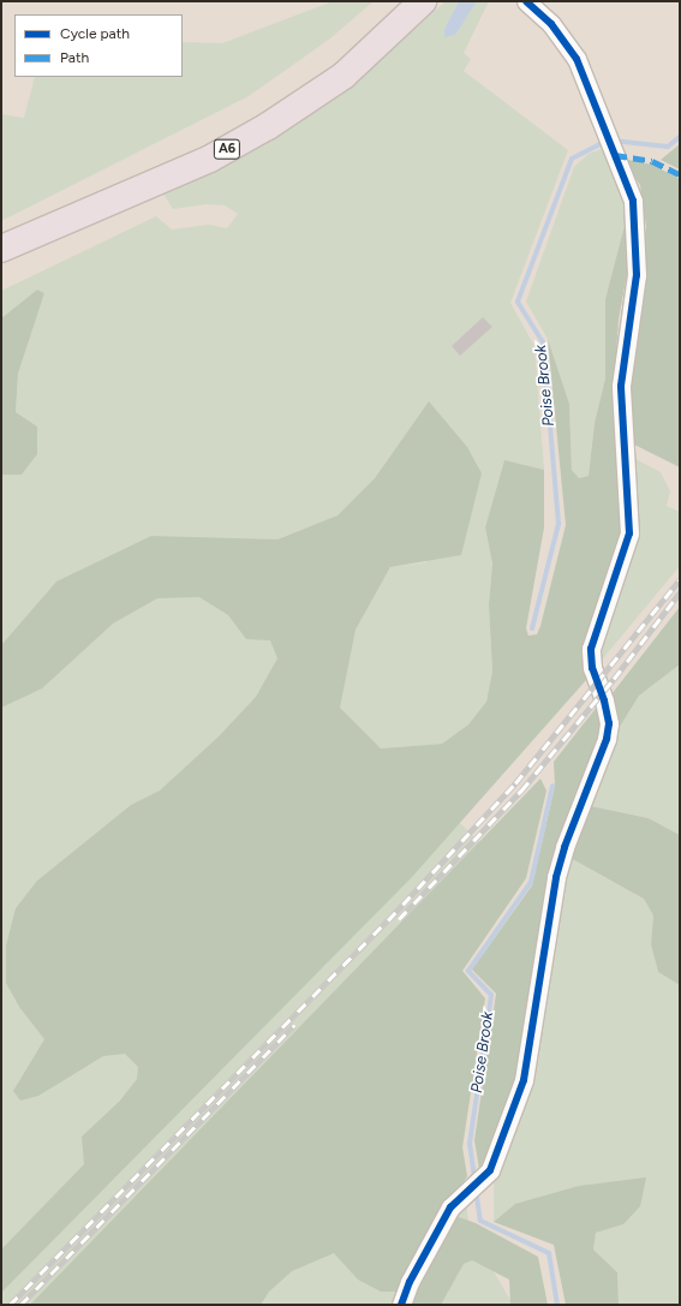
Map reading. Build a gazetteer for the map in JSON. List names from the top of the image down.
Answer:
{
  "streets": {
    "highway": ["A6"]
  },
  "water": ["Poise Brook"],
  "legend": ["Cycle path", "Path"]
}
